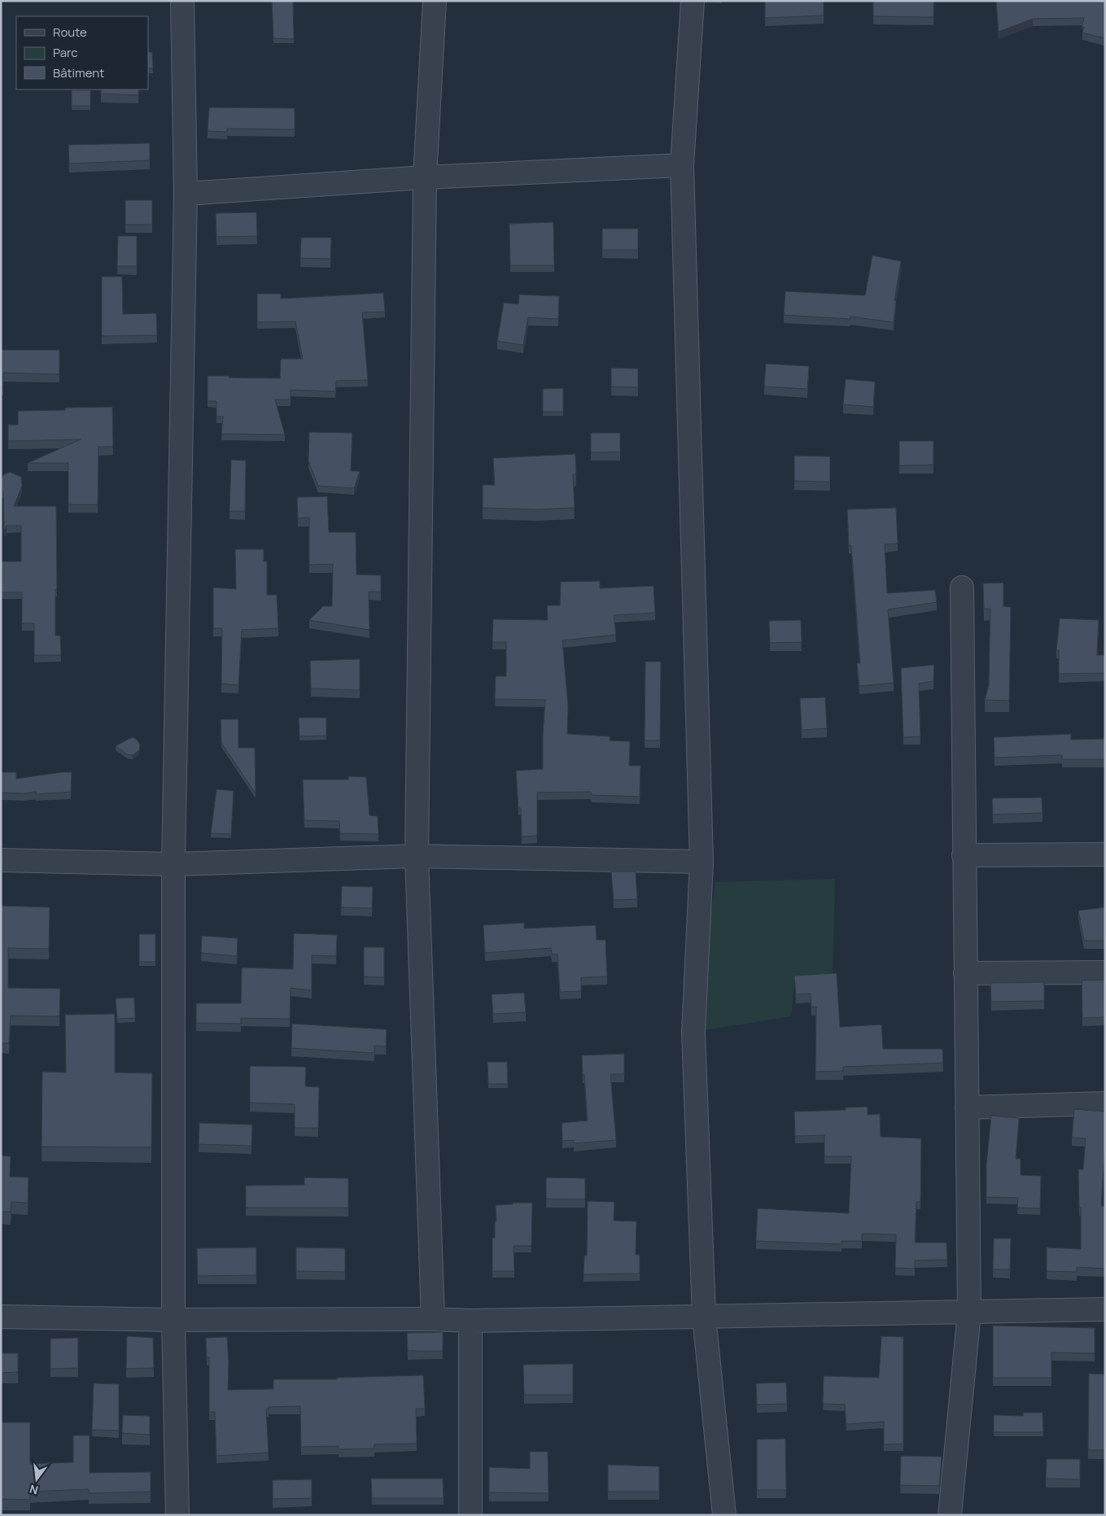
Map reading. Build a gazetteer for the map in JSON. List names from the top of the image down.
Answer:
{
  "legend": ["Route", "Parc", "Bâtiment"],
  "north": "bottom"
}
